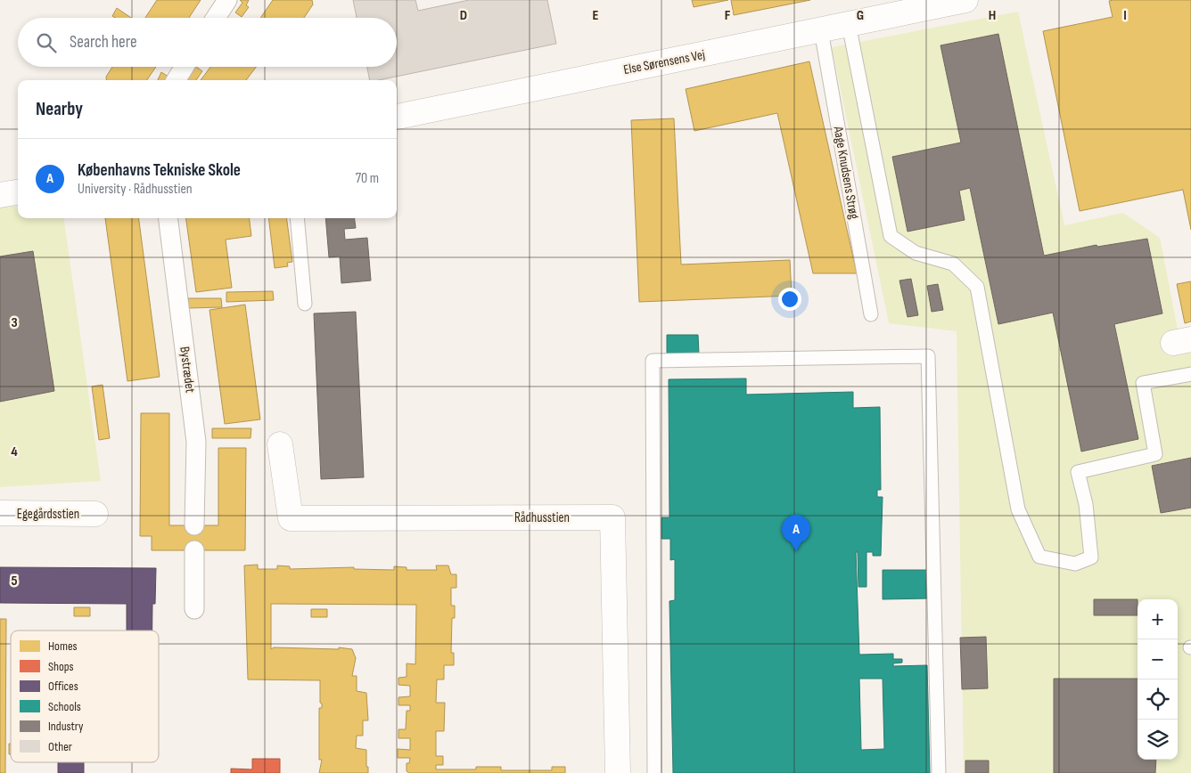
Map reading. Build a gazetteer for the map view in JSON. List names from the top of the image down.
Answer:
{
  "streets": {
    "street": [
      "Else Sørensens Vej",
      "Bystrædet",
      "Egegårdsstien",
      "Rådhusstien"
    ],
    "lane": ["Aage Knudsens Strøg"]
  },
  "crossings": [
    ["Else Sørensens Vej", "Aage Knudsens Strøg"]
  ],
  "legend": [
    "Homes",
    "Shops",
    "Offices",
    "Schools",
    "Industry",
    "Other"
  ],
  "page": {
    "search": "Search here",
    "heading": "Nearby",
    "list": [
      {
        "mark": "A",
        "name": "Københavns Tekniske Skole",
        "note": "University · Rådhusstien",
        "value": "70 m"
      }
    ],
    "pins": "A",
    "map_buttons": ["+", "−"]
  },
  "grid": {
    "columns": [
      "D",
      "E",
      "F",
      "G",
      "H",
      "I"
    ],
    "rows": ["3", "4", "5"]
  }
}
